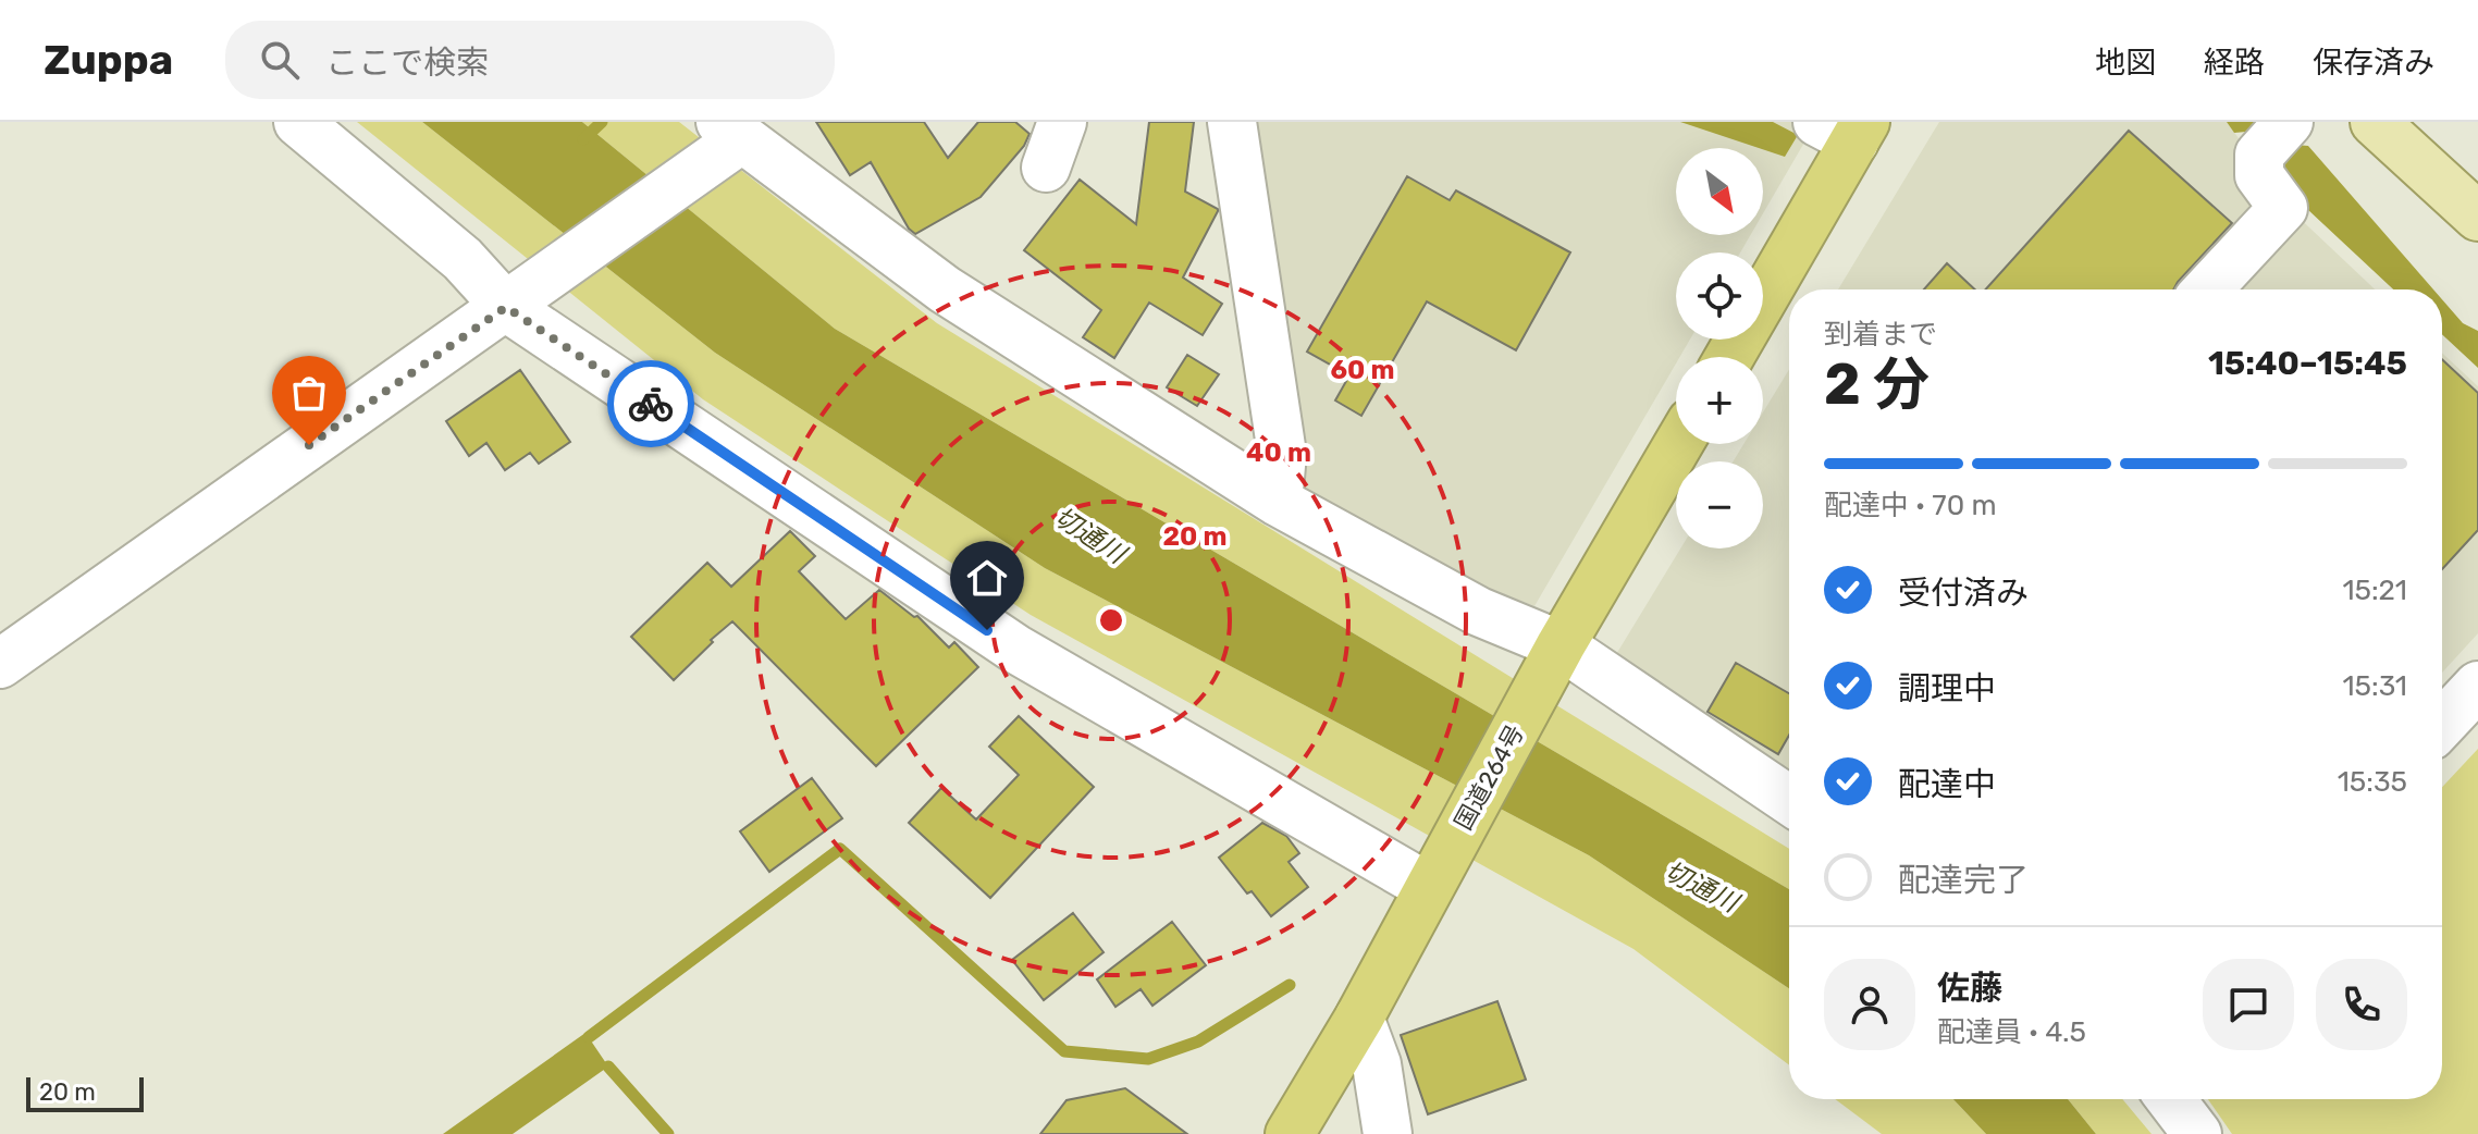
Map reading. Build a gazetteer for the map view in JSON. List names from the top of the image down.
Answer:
{
  "streets": {
    "highway": ["国道264号"]
  },
  "water": ["切通川"],
  "scale_bar": "20 m",
  "north": "bottom right",
  "page": {
    "header": "Zuppa",
    "search": "ここで検索",
    "nav": ["地図", "経路", "保存済み"],
    "map_buttons": ["+", "−"],
    "heading": ["2 分", "到着まで", "15:40–15:45"],
    "panel": ["佐藤", "配達員 · 4.5"],
    "bar": "配達中 · 70 m",
    "list": [
      ["受付済み", "15:21"],
      ["調理中", "15:31"],
      ["配達中", "15:35"],
      "配達完了"
    ],
    "scale": "20 m"
  },
  "rings": ["60 m", "40 m", "20 m"]
}
